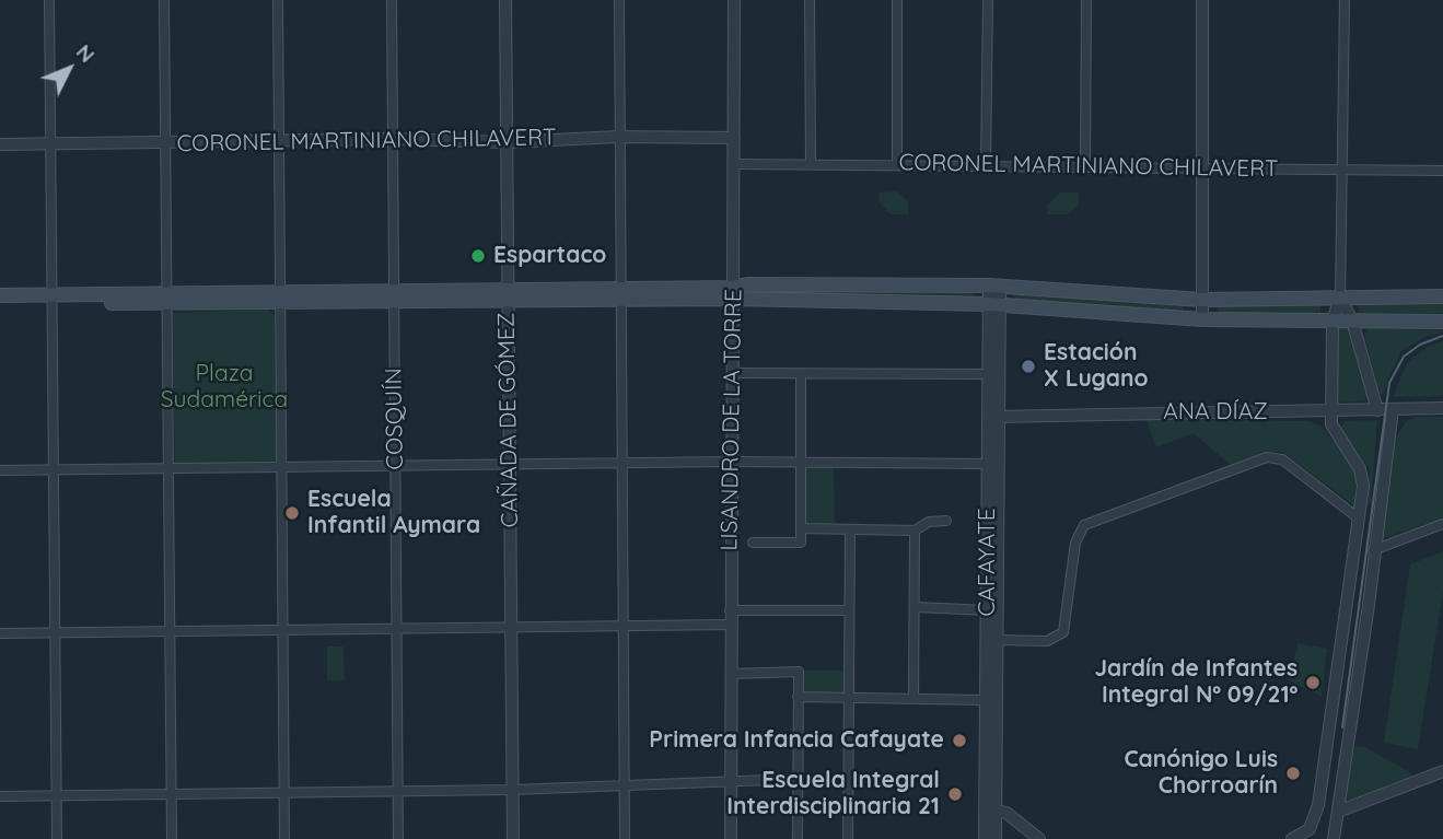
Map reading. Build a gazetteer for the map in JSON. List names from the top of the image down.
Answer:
{
  "streets": {
    "street": [
      "CORONEL MARTINIANO CHILAVERT",
      "ANA DÍAZ",
      "COSQUÍN",
      "CAÑADA DE GÓMEZ",
      "LISANDRO DE LA TORRE",
      "CAFAYATE"
    ]
  },
  "crossings": [
    ["CORONEL MARTINIANO CHILAVERT", "COSQUÍN"],
    ["CORONEL MARTINIANO CHILAVERT", "CAÑADA DE GÓMEZ"],
    ["CORONEL MARTINIANO CHILAVERT", "LISANDRO DE LA TORRE"],
    ["ANA DÍAZ", "CAFAYATE"]
  ],
  "parks": ["Plaza Sudamérica"],
  "places": [
    "Espartaco",
    "Estación X Lugano",
    "Escuela Infantil Aymara",
    "Jardín de Infantes Integral Nº 09/21º",
    "Primera Infancia Cafayate",
    "Canónigo Luis Chorroarín",
    "Escuela Integral Interdisciplinaria 21"
  ],
  "north": "top right"
}
